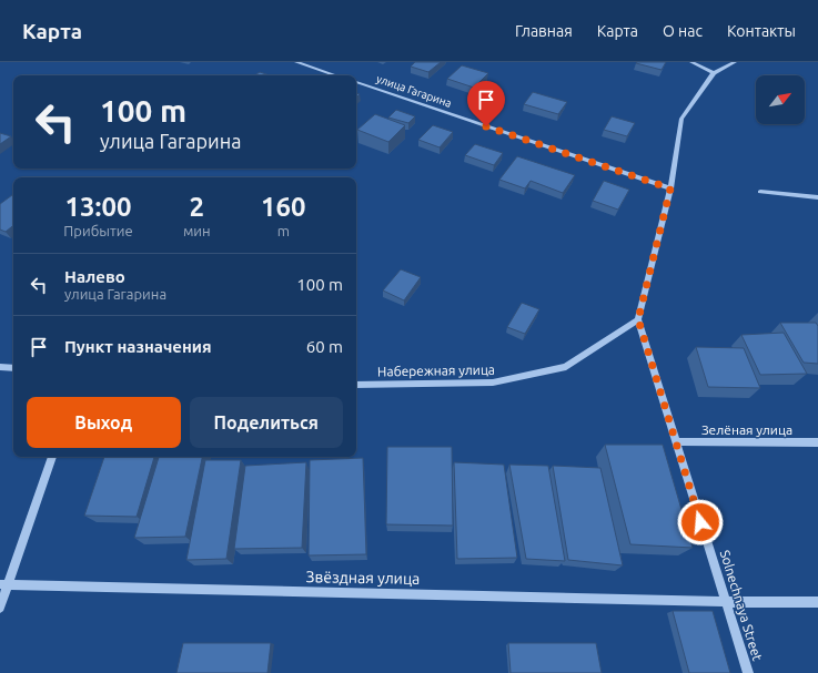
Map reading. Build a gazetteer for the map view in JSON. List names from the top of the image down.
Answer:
{
  "streets": {
    "street": [
      "улица Гагарина",
      "Набережная улица",
      "Зелёная улица",
      "Звёздная улица",
      "Solnechnaya Street"
    ]
  },
  "crossings": [
    ["Набережная улица", "Solnechnaya Street"],
    ["Зелёная улица", "Solnechnaya Street"],
    ["Звёздная улица", "Solnechnaya Street"]
  ],
  "north": "top right",
  "page": {
    "header": "Карта",
    "nav": [
      "Главная",
      "Карта",
      "О нас",
      "Контакты"
    ],
    "turn": ["100 m", "улица Гагарина"],
    "eta": [
      "13:00",
      "Прибытие",
      "2",
      "мин",
      "160",
      "m"
    ],
    "list": [
      {
        "name": "Налево",
        "note": "улица Гагарина",
        "value": "100 m"
      },
      {
        "name": "Пункт назначения",
        "value": "60 m"
      }
    ],
    "buttons": ["Выход", "Поделиться"]
  }
}
